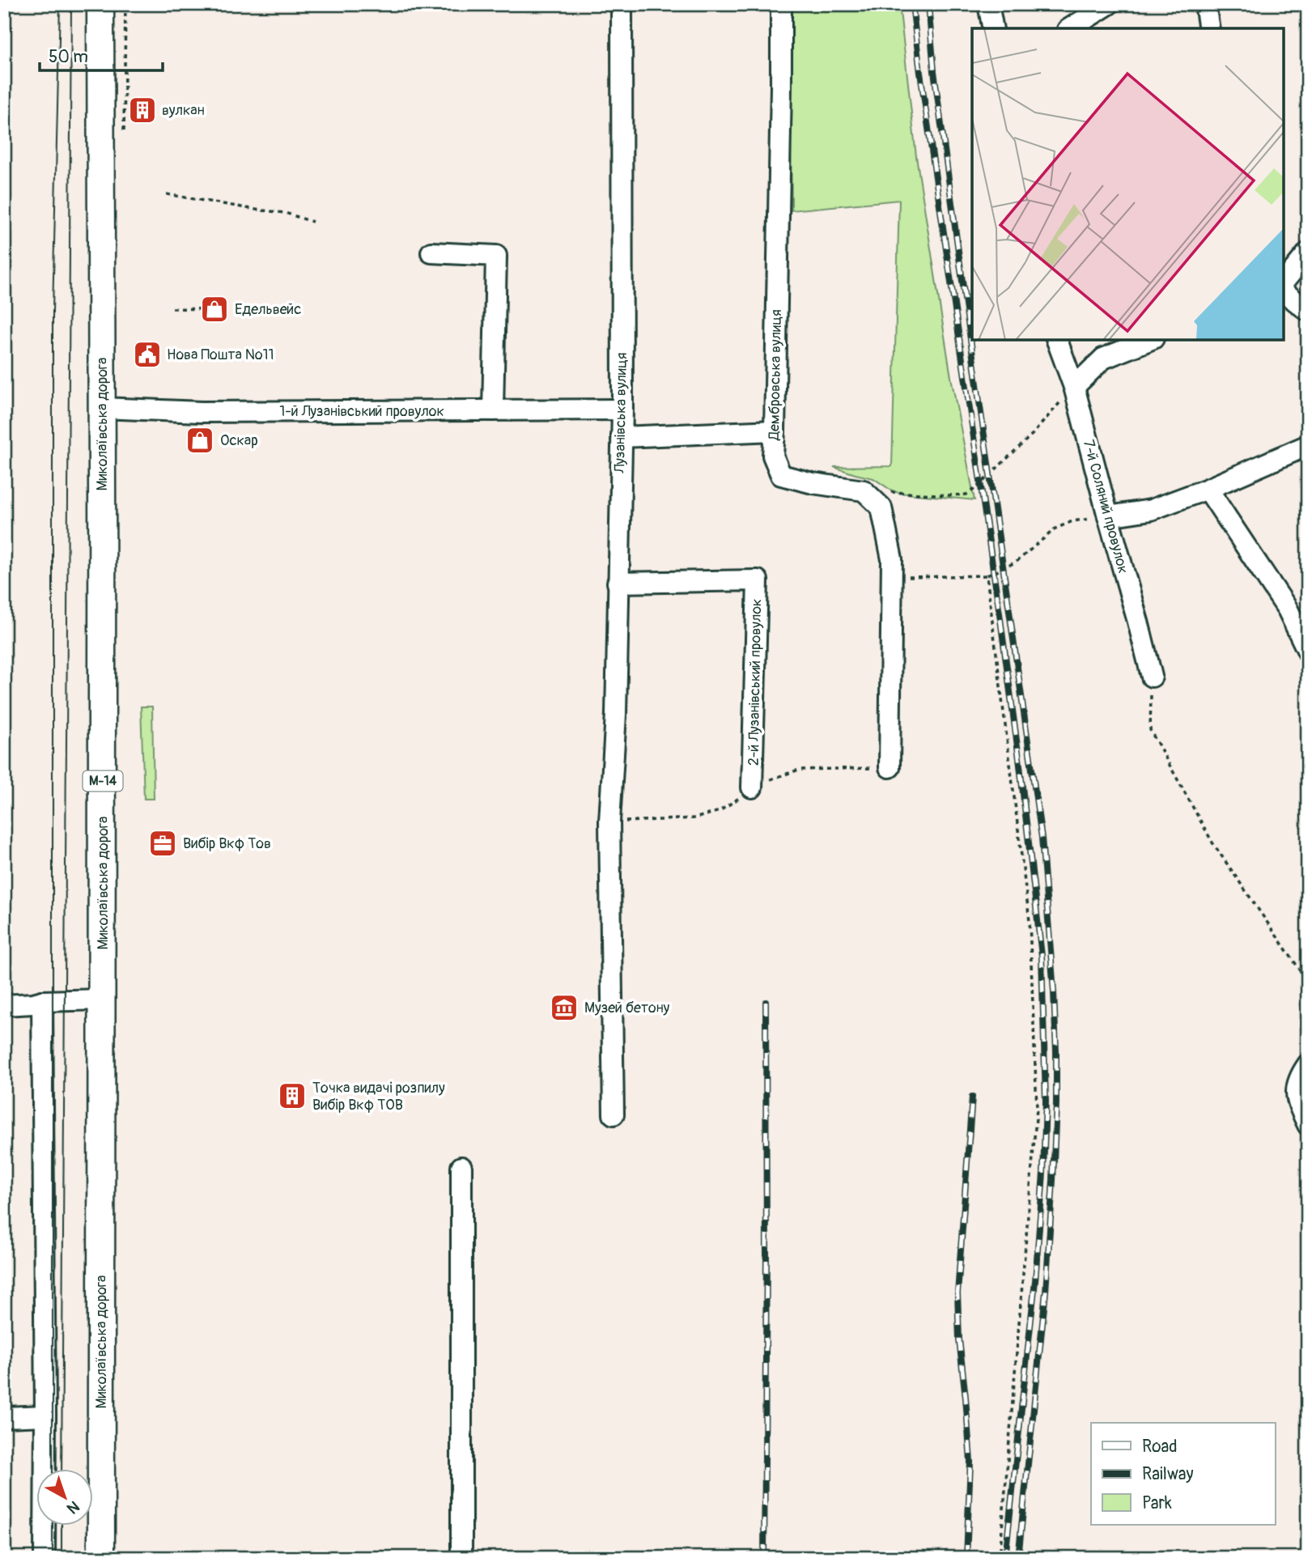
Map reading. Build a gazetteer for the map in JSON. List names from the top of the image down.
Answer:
{
  "streets": {
    "main road": ["Миколаївська дорога", "М-14"],
    "street": [
      "Дембровська вулиця",
      "1-й Лузанівський провулок",
      "Лузанівська вулиця",
      "7-й Соляний провулок",
      "2-й Лузанівський провулок"
    ]
  },
  "crossings": [
    ["1-й Лузанівський провулок", "Лузанівська вулиця"],
    ["1-й Лузанівський провулок", "Миколаївська дорога"],
    ["Лузанівська вулиця", "2-й Лузанівський провулок"]
  ],
  "places": {
    "building": ["вулкан", "Точка видачі розпилу Вибір Вкф ТОВ"],
    "shop": ["Едельвейс", "Оскар"],
    "public building": ["Нова Пошта №11"],
    "office": ["Вибір Вкф Тов"],
    "museum": ["Музей бетону"]
  },
  "legend": ["Road", "Railway", "Park"],
  "scale_bar": "50 m",
  "north": "bottom right"
}
